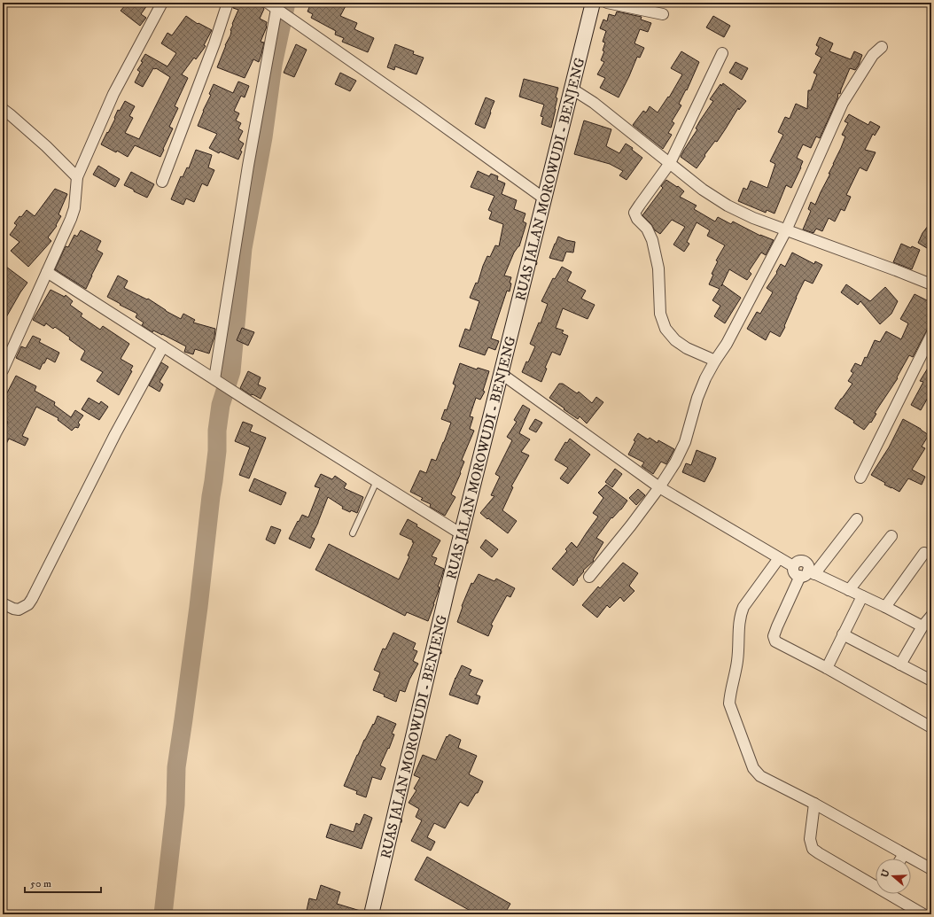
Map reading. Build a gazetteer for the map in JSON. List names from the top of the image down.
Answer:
{
  "streets": {
    "main road": ["RUAS JALAN MOROWUDI - BENJENG"]
  },
  "scale_bar": "50 m",
  "north": "left"
}
